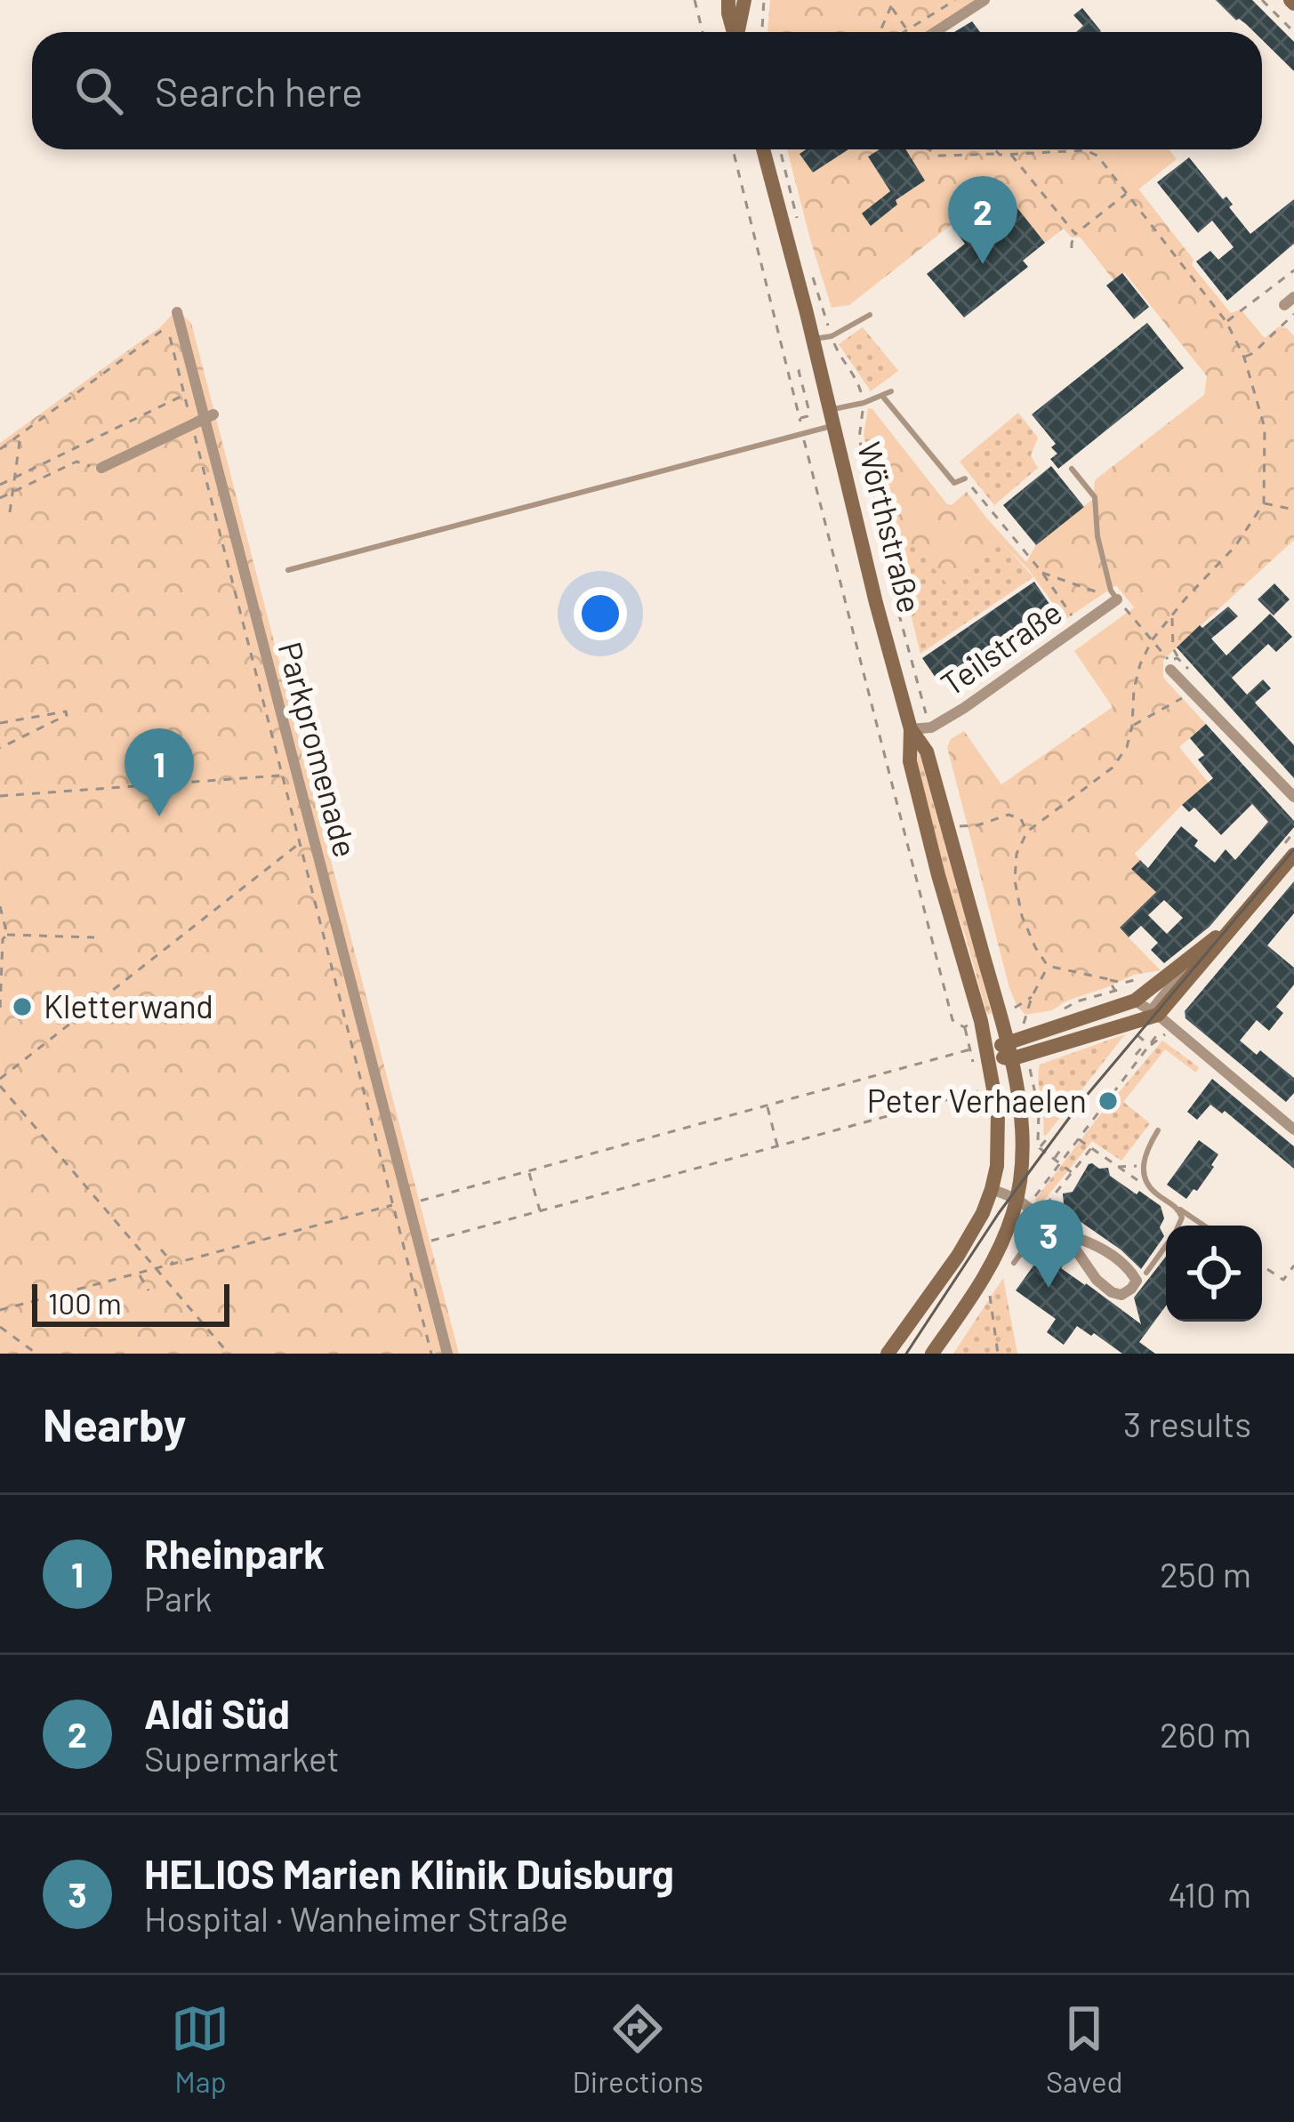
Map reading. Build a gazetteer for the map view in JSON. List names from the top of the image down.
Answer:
{
  "streets": {
    "street": ["Wörthstraße", "Teilstraße", "Parkpromenade"]
  },
  "crossings": [
    ["Wörthstraße", "Teilstraße"]
  ],
  "places": ["Kletterwand", "Peter Verhaelen"],
  "scale_bar": "100 m",
  "page": {
    "search": "Search here",
    "pins": ["2", "1", "3"],
    "scale": "100 m",
    "heading": ["Nearby", "3 results"],
    "list": [
      {
        "mark": "1",
        "name": "Rheinpark",
        "note": "Park",
        "value": "250 m"
      },
      {
        "mark": "2",
        "name": "Aldi Süd",
        "note": "Supermarket",
        "value": "260 m"
      },
      {
        "mark": "3",
        "name": "HELIOS Marien Klinik Duisburg",
        "note": "Hospital · Wanheimer Straße",
        "value": "410 m"
      }
    ],
    "nav": ["Map", "Directions", "Saved"]
  }
}
